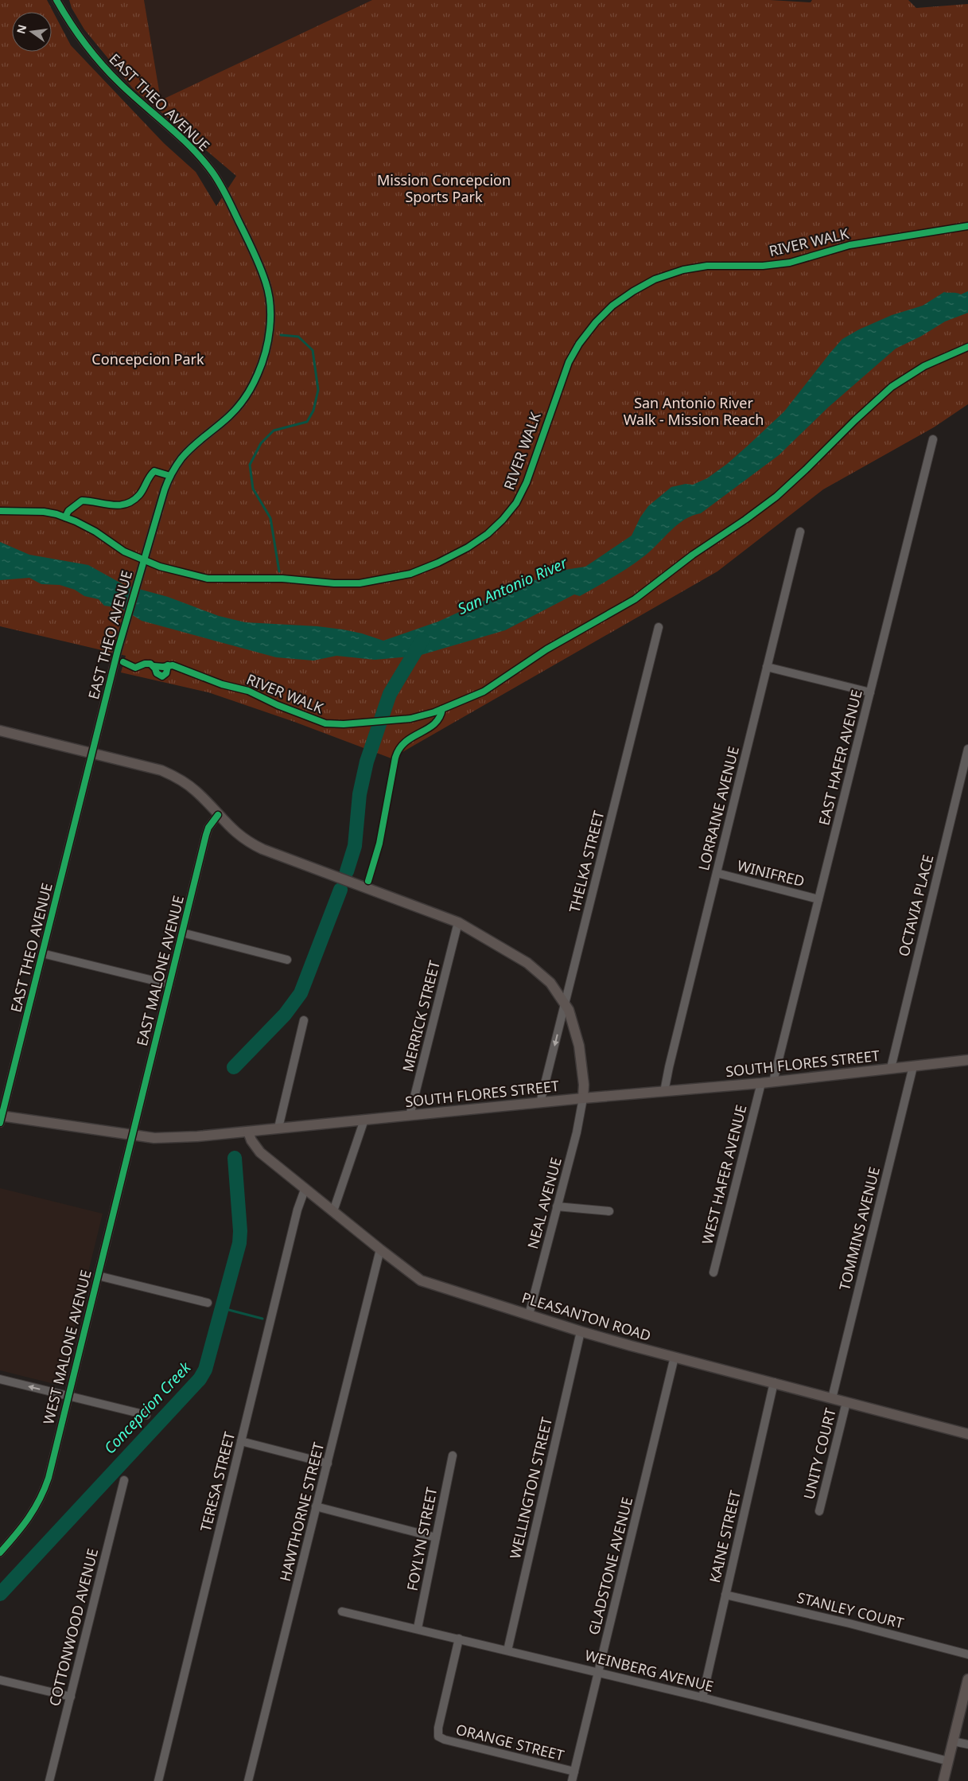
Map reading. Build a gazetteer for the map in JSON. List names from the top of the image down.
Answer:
{
  "streets": {
    "main road": ["SOUTH FLORES STREET", "PLEASANTON ROAD"],
    "street": [
      "EAST THEO AVENUE",
      "EAST HAFER AVENUE",
      "LORRAINE AVENUE",
      "THELKA STREET",
      "WINIFRED",
      "OCTAVIA PLACE",
      "EAST MALONE AVENUE",
      "MERRICK STREET",
      "WEST HAFER AVENUE",
      "NEAL AVENUE",
      "TOMMINS AVENUE",
      "WEST MALONE AVENUE",
      "UNITY COURT",
      "TERESA STREET",
      "WELLINGTON STREET",
      "HAWTHORNE STREET",
      "KAINE STREET",
      "FOYLYN STREET",
      "GLADSTONE AVENUE",
      "STANLEY COURT",
      "COTTONWOOD AVENUE",
      "WEINBERG AVENUE",
      "ORANGE STREET"
    ],
    "cycle path": ["RIVER WALK"]
  },
  "crossings": [
    ["EAST THEO AVENUE", "SOUTH FLORES STREET"],
    ["EAST HAFER AVENUE", "WINIFRED"],
    ["EAST HAFER AVENUE", "SOUTH FLORES STREET"],
    ["LORRAINE AVENUE", "WINIFRED"],
    ["LORRAINE AVENUE", "SOUTH FLORES STREET"],
    ["THELKA STREET", "SOUTH FLORES STREET"],
    ["OCTAVIA PLACE", "SOUTH FLORES STREET"],
    ["EAST MALONE AVENUE", "SOUTH FLORES STREET"],
    ["EAST MALONE AVENUE", "WEST MALONE AVENUE"],
    ["MERRICK STREET", "SOUTH FLORES STREET"],
    ["SOUTH FLORES STREET", "WEST HAFER AVENUE"],
    ["SOUTH FLORES STREET", "NEAL AVENUE"],
    ["SOUTH FLORES STREET", "TOMMINS AVENUE"],
    ["SOUTH FLORES STREET", "PLEASANTON ROAD"],
    ["SOUTH FLORES STREET", "WEST MALONE AVENUE"],
    ["NEAL AVENUE", "PLEASANTON ROAD"],
    ["TOMMINS AVENUE", "PLEASANTON ROAD"],
    ["PLEASANTON ROAD", "UNITY COURT"],
    ["PLEASANTON ROAD", "TERESA STREET"],
    ["PLEASANTON ROAD", "WELLINGTON STREET"],
    ["PLEASANTON ROAD", "HAWTHORNE STREET"],
    ["PLEASANTON ROAD", "KAINE STREET"],
    ["PLEASANTON ROAD", "GLADSTONE AVENUE"],
    ["WELLINGTON STREET", "WEINBERG AVENUE"],
    ["KAINE STREET", "STANLEY COURT"],
    ["KAINE STREET", "WEINBERG AVENUE"],
    ["FOYLYN STREET", "WEINBERG AVENUE"],
    ["GLADSTONE AVENUE", "WEINBERG AVENUE"],
    ["GLADSTONE AVENUE", "ORANGE STREET"],
    ["WEINBERG AVENUE", "ORANGE STREET"]
  ],
  "water": ["San Antonio River", "Concepcion Creek"],
  "parks": ["Mission Concepcion Sports Park", "Concepcion Park", "San Antonio River Walk - Mission Reach"],
  "north": "left"
}
